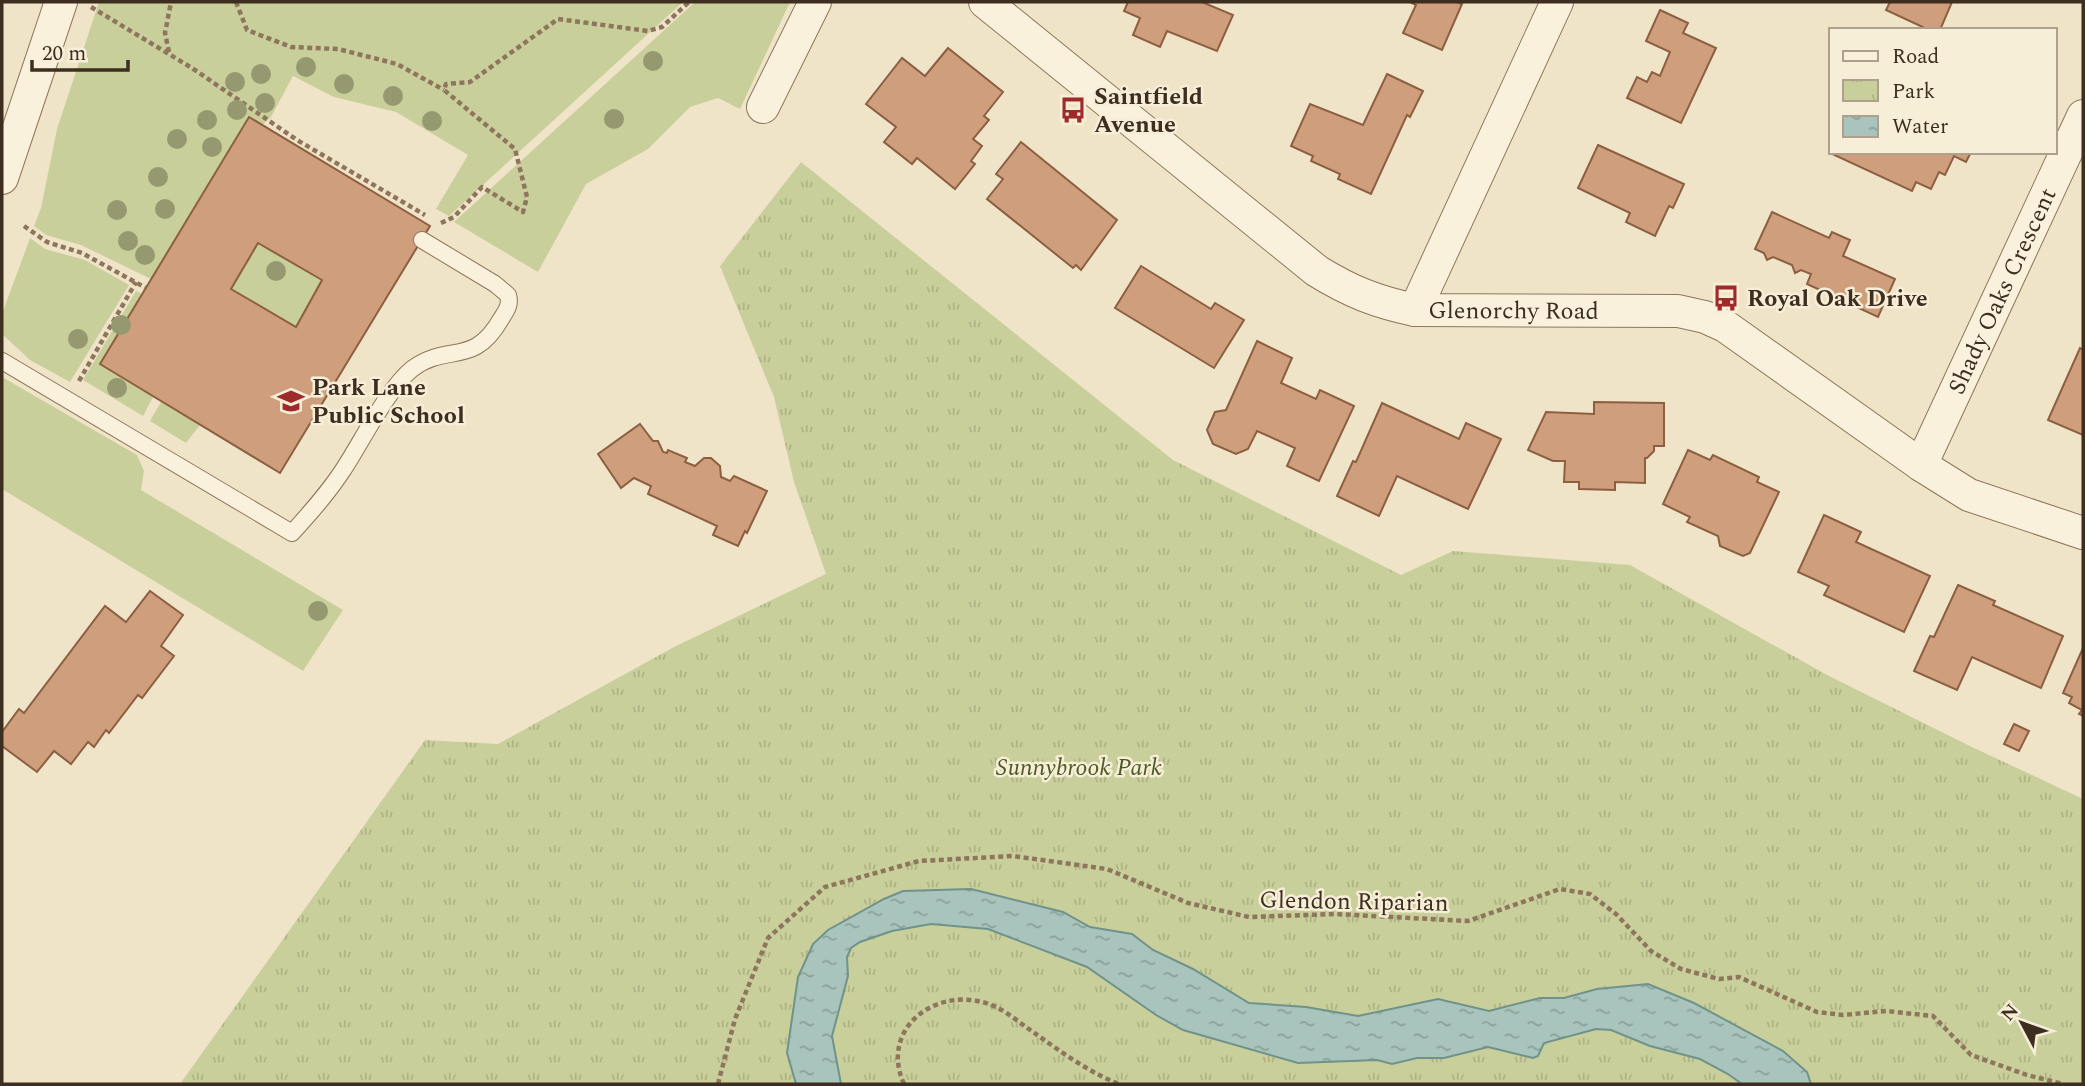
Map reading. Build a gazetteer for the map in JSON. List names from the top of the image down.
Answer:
{
  "streets": {
    "street": ["Shady Oaks Crescent", "Glenorchy Road"],
    "path": ["Glendon Riparian"]
  },
  "crossings": [
    ["Shady Oaks Crescent", "Glenorchy Road"]
  ],
  "parks": ["Sunnybrook Park"],
  "places": {
    "bus stop": ["Saintfield Avenue", "Royal Oak Drive"],
    "school or university": ["Park Lane Public School"]
  },
  "legend": ["Road", "Park", "Water"],
  "scale_bar": "20 m",
  "north": "top left"
}
